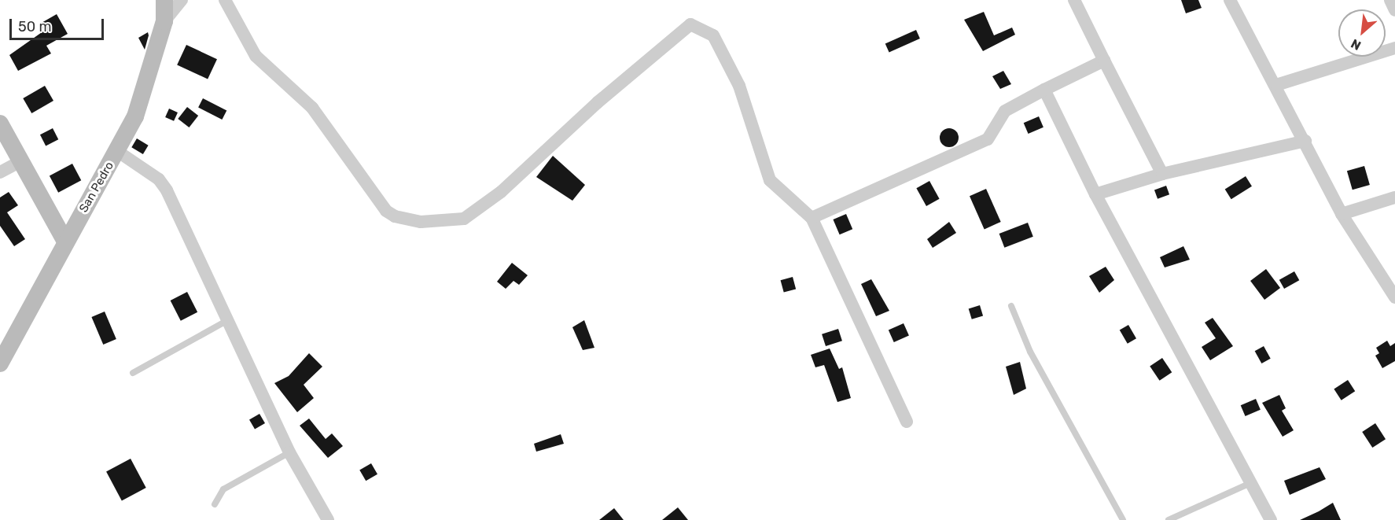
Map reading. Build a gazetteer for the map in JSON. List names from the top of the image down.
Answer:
{
  "streets": {
    "street": ["San Pedro"]
  },
  "scale_bar": "50 m",
  "north": "bottom left"
}
